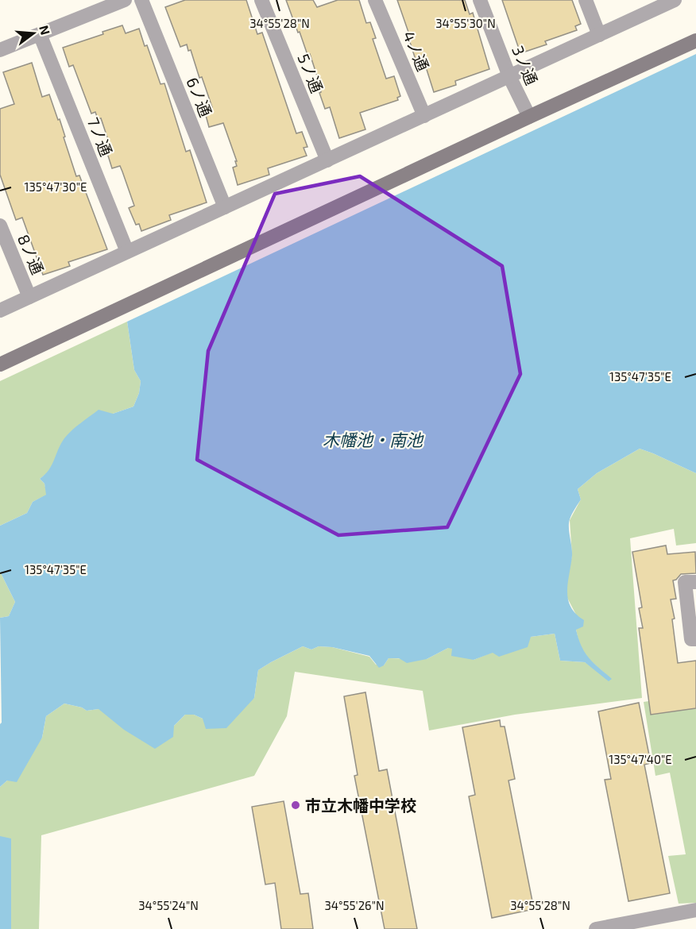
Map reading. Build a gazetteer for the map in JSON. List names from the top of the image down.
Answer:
{
  "streets": {
    "street": [
      "4ノ通",
      "3ノ通",
      "5ノ通",
      "6ノ通",
      "7ノ通",
      "8ノ通"
    ]
  },
  "water": ["木幡池・南池"],
  "places": ["市立木幡中学校"],
  "north": "right",
  "coordinates": [
    "34°55'28\"N",
    "34°55'30\"N",
    "135°47'30\"E",
    "135°47'35\"E",
    "135°47'40\"E",
    "34°55'24\"N",
    "34°55'26\"N"
  ]
}
